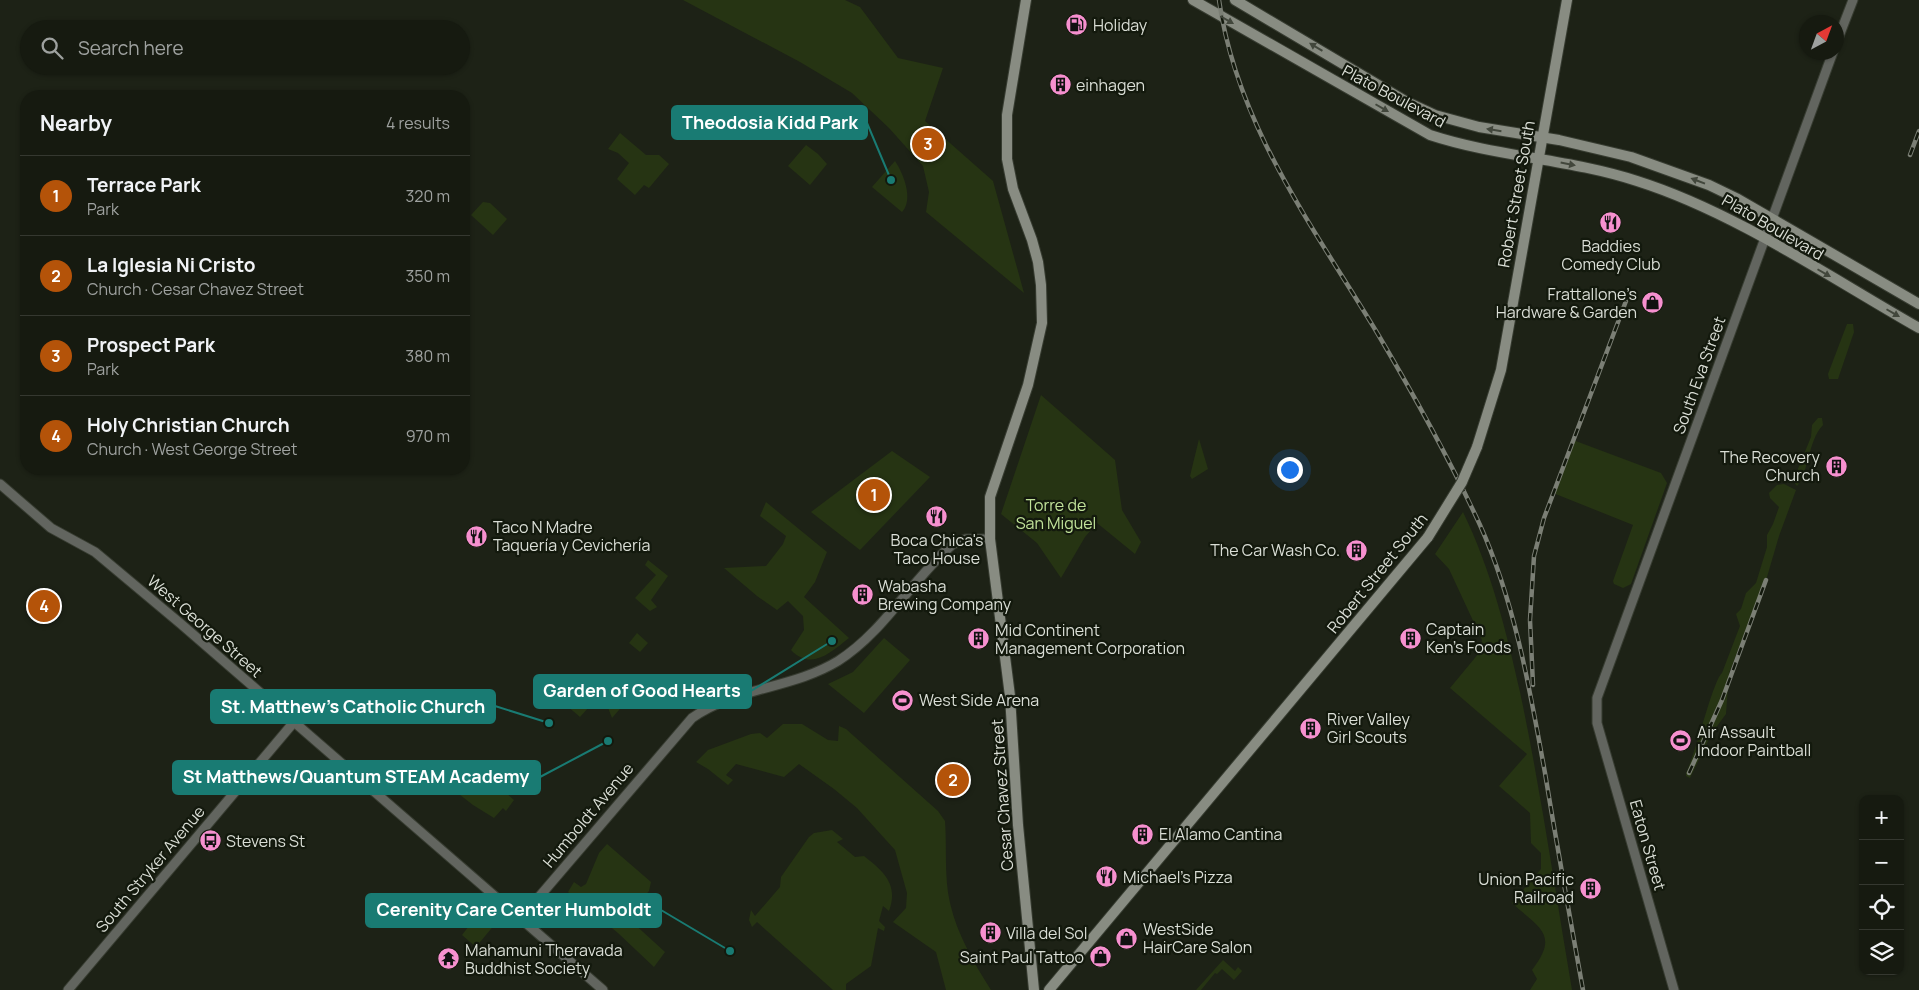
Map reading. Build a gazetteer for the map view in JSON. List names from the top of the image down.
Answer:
{
  "streets": {
    "main road": ["Plato Boulevard", "Robert Street South", "Cesar Chavez Street"],
    "street": [
      "South Eva Street",
      "West George Street",
      "Humboldt Avenue",
      "Eaton Street",
      "South Stryker Avenue"
    ]
  },
  "crossings": [
    ["Plato Boulevard", "Robert Street South"],
    ["Plato Boulevard", "South Eva Street"],
    ["South Eva Street", "Eaton Street"],
    ["West George Street", "Humboldt Avenue"],
    ["West George Street", "South Stryker Avenue"],
    ["Cesar Chavez Street", "Humboldt Avenue"]
  ],
  "parks": ["Torre de San Miguel"],
  "places": {
    "fuel station": ["Holiday"],
    "building": [
      "einhagen",
      "The Recovery Church",
      "The Car Wash Co.",
      "Wabasha Brewing Company",
      "Captain Ken's Foods",
      "Mid Continent Management Corporation",
      "River Valley Girl Scouts",
      "El Alamo Cantina",
      "Union Pacific Railroad",
      "Villa del Sol"
    ],
    "other": [
      "Theodosia Kidd Park",
      "Garden of Good Hearts",
      "St. Matthew's Catholic Church",
      "St Matthews/Quantum STEAM Academy",
      "Cerenity Care Center Humboldt"
    ],
    "restaurant": [
      "Baddies Comedy Club",
      "Boca Chica's Taco House",
      "Taco N Madre Taquería y Cevichería",
      "Michael's Pizza"
    ],
    "shop": ["Frattallone’s Hardware & Garden", "WestSide HairCare Salon", "Saint Paul Tattoo"],
    "sports": ["West Side Arena", "Air Assault Indoor Paintball"],
    "bus stop": ["Stevens St"],
    "temple": ["Mahamuni Theravada Buddhist Society"]
  },
  "north": "top right",
  "page": {
    "search": "Search here",
    "heading": ["Nearby", "4 results"],
    "pins": [
      "3",
      "1",
      "4",
      "2"
    ],
    "list": [
      {
        "mark": "1",
        "name": "Terrace Park",
        "note": "Park",
        "value": "320 m"
      },
      {
        "mark": "2",
        "name": "La Iglesia Ni Cristo",
        "note": "Church · Cesar Chavez Street",
        "value": "350 m"
      },
      {
        "mark": "3",
        "name": "Prospect Park",
        "note": "Park",
        "value": "380 m"
      },
      {
        "mark": "4",
        "name": "Holy Christian Church",
        "note": "Church · West George Street",
        "value": "970 m"
      }
    ],
    "map_buttons": ["+", "−"]
  }
}
